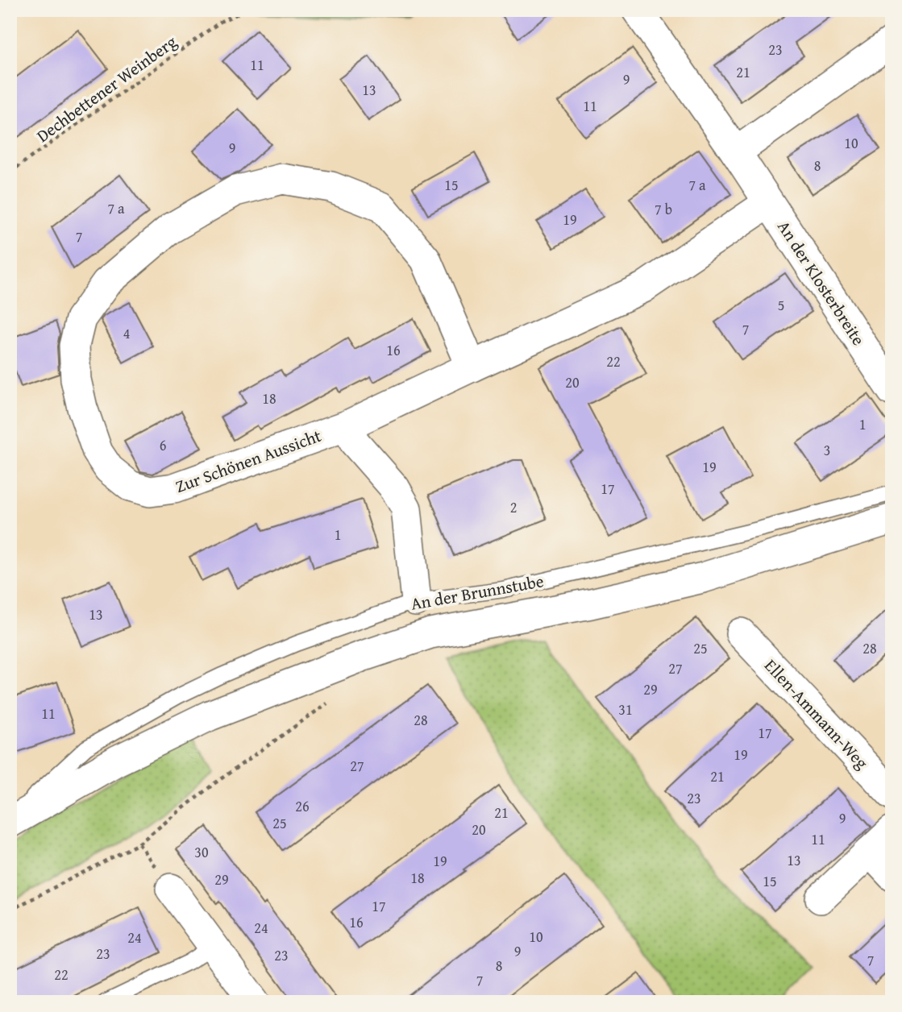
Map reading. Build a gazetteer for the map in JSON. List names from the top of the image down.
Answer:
{
  "streets": {
    "street": [
      "An der Klosterbreite",
      "Zur Schönen Aussicht",
      "An der Brunnstube",
      "Ellen-Ammann-Weg"
    ],
    "path": ["Dechbettener Weinberg"]
  },
  "crossings": [
    ["An der Klosterbreite", "Zur Schönen Aussicht"]
  ],
  "house_numbers": [
    "23",
    "11",
    "21",
    "9",
    "13",
    "11",
    "10",
    "9",
    "8",
    "15",
    "7 a",
    "7 a",
    "7 b",
    "19",
    "7",
    "5",
    "7",
    "4",
    "16",
    "22",
    "20",
    "18",
    "1",
    "6",
    "3",
    "19",
    "17",
    "2",
    "1",
    "13",
    "25",
    "28",
    "27",
    "29",
    "31",
    "11",
    "28",
    "17",
    "19",
    "27",
    "21",
    "23",
    "26",
    "21",
    "9",
    "25",
    "20",
    "11",
    "30",
    "13",
    "19",
    "18",
    "29",
    "15",
    "17",
    "16",
    "24",
    "10",
    "24",
    "9",
    "23",
    "23",
    "7",
    "8",
    "22",
    "7"
  ]
}
